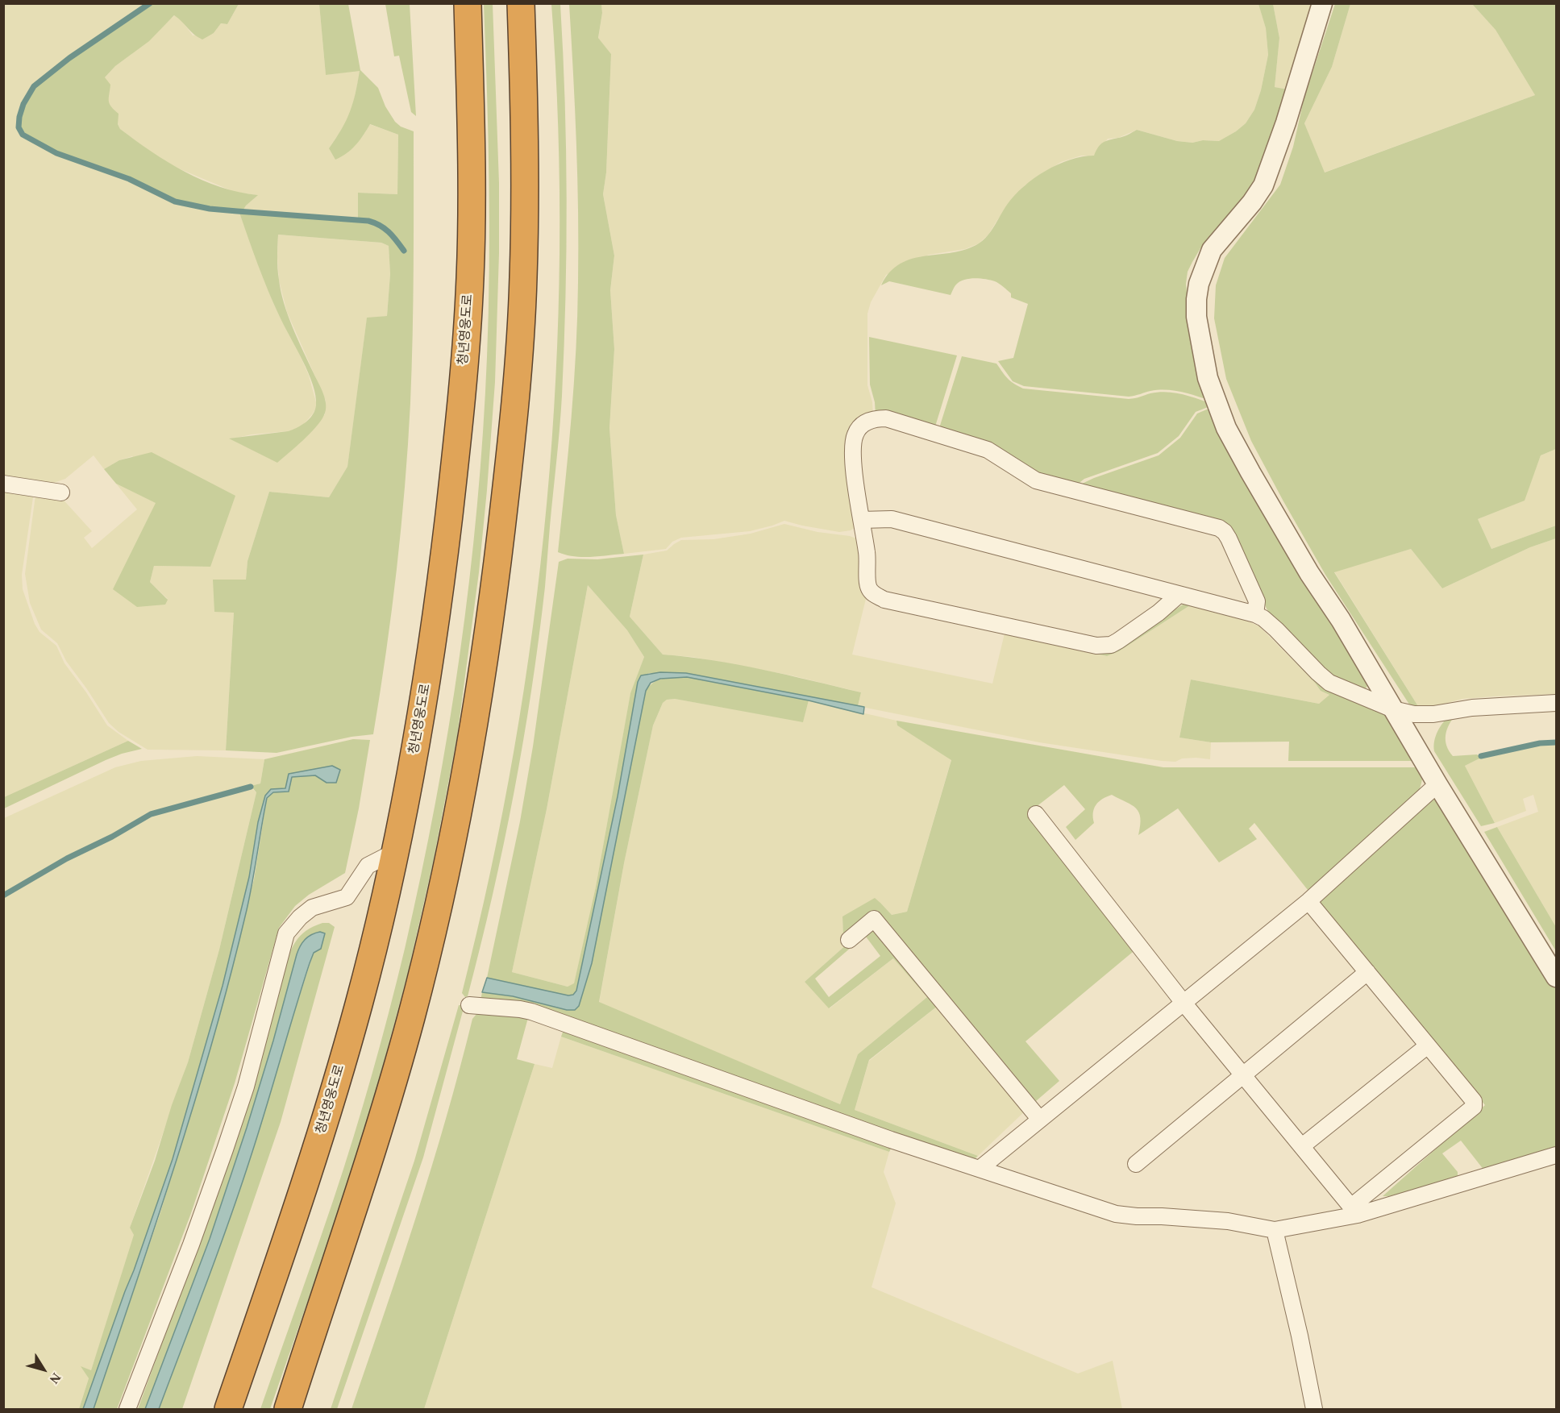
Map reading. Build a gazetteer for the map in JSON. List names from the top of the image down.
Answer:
{
  "streets": {
    "highway": ["청년영웅도로"]
  },
  "north": "bottom right"
}
